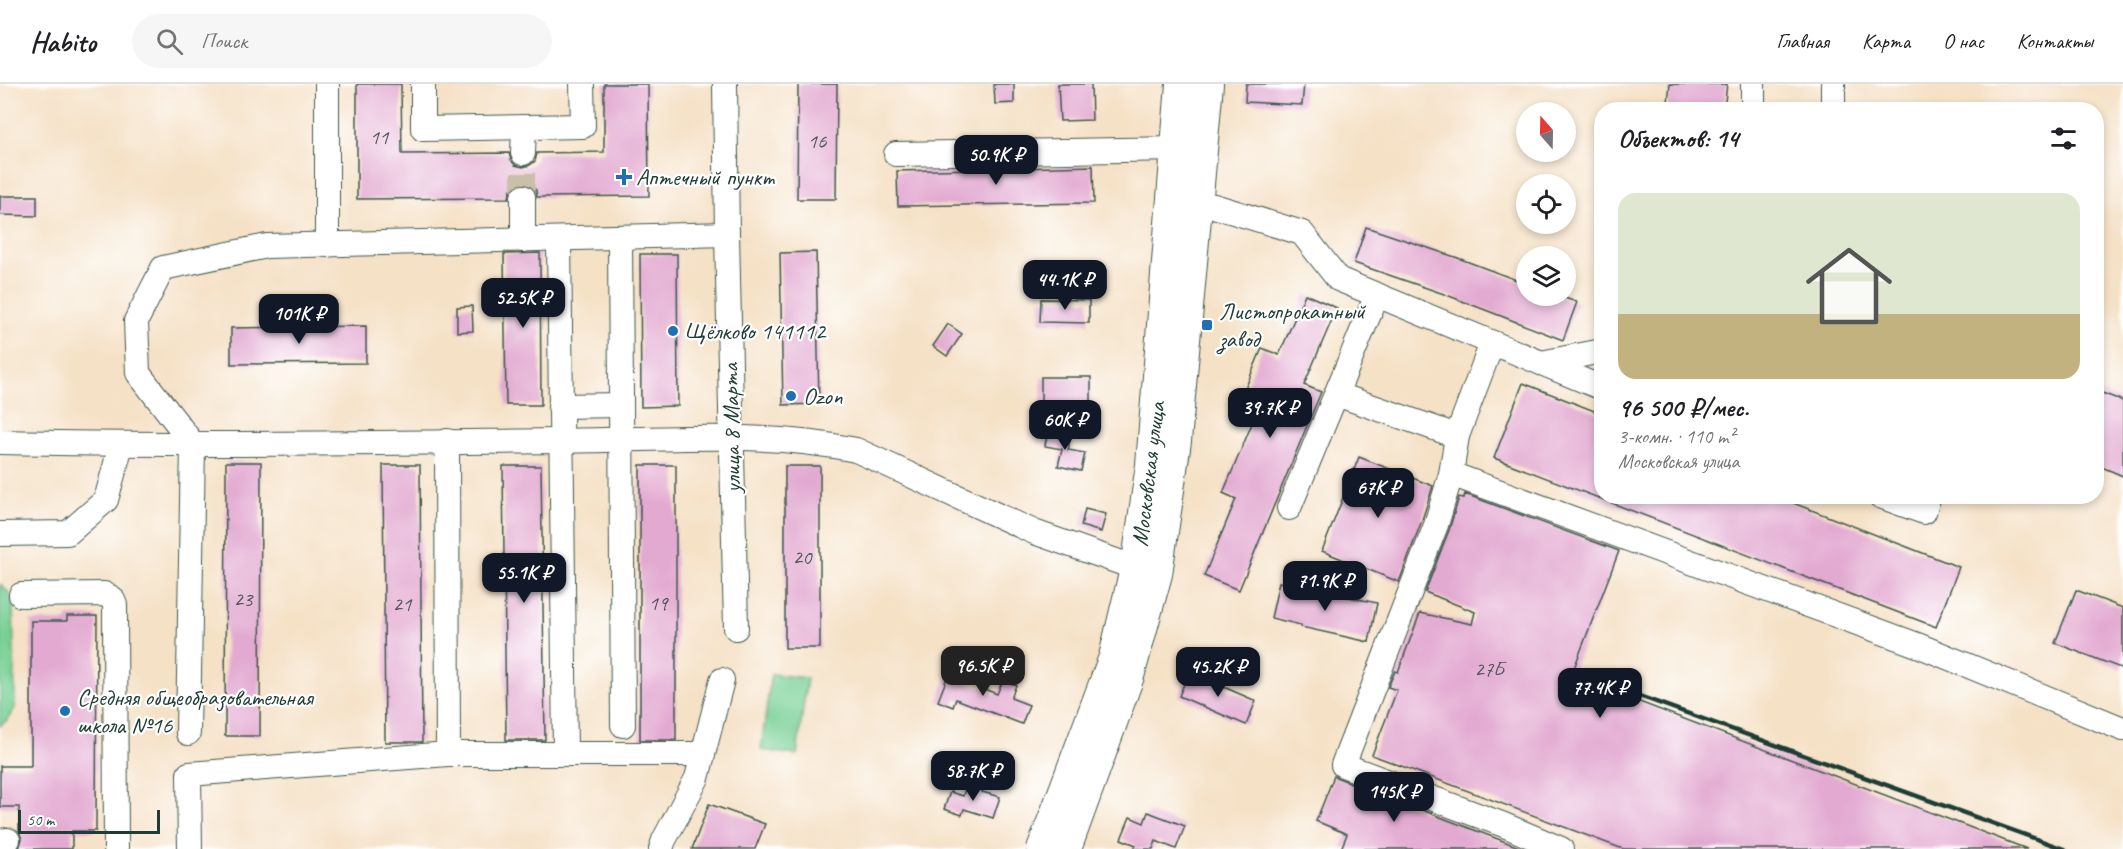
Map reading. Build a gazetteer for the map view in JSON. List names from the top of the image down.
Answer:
{
  "streets": {
    "main road": ["Московская улица"],
    "street": ["улица 8 Марта"]
  },
  "places": {
    "health": ["Аптечный пункт"],
    "transit": ["Листопрокатный завод"],
    "other": ["Щёлково 141112", "Ozon", "Средняя общеобразовательная школа №16"]
  },
  "house_numbers": [
    "11",
    "16",
    "20",
    "23",
    "19",
    "21",
    "27Б"
  ],
  "scale_bar": "50 m",
  "north": "top",
  "page": {
    "header": "Habito",
    "search": "Поиск",
    "nav": [
      "Главная",
      "Карта",
      "О нас",
      "Контакты"
    ],
    "heading": "Объектов: 14",
    "price": [
      "50.9K ₽",
      "44.1K ₽",
      "52.5K ₽",
      "101K ₽",
      "39.7K ₽",
      "60K ₽",
      "67K ₽",
      "55.1K ₽",
      "71.9K ₽",
      "96.5K ₽",
      "45.2K ₽",
      "77.4K ₽",
      "58.7K ₽",
      "145K ₽"
    ],
    "list": [
      {
        "name": "96 500 ₽/мес.",
        "note": "3-комн. · 110 m² · Московская улица"
      }
    ],
    "scale": "50 m"
  }
}
